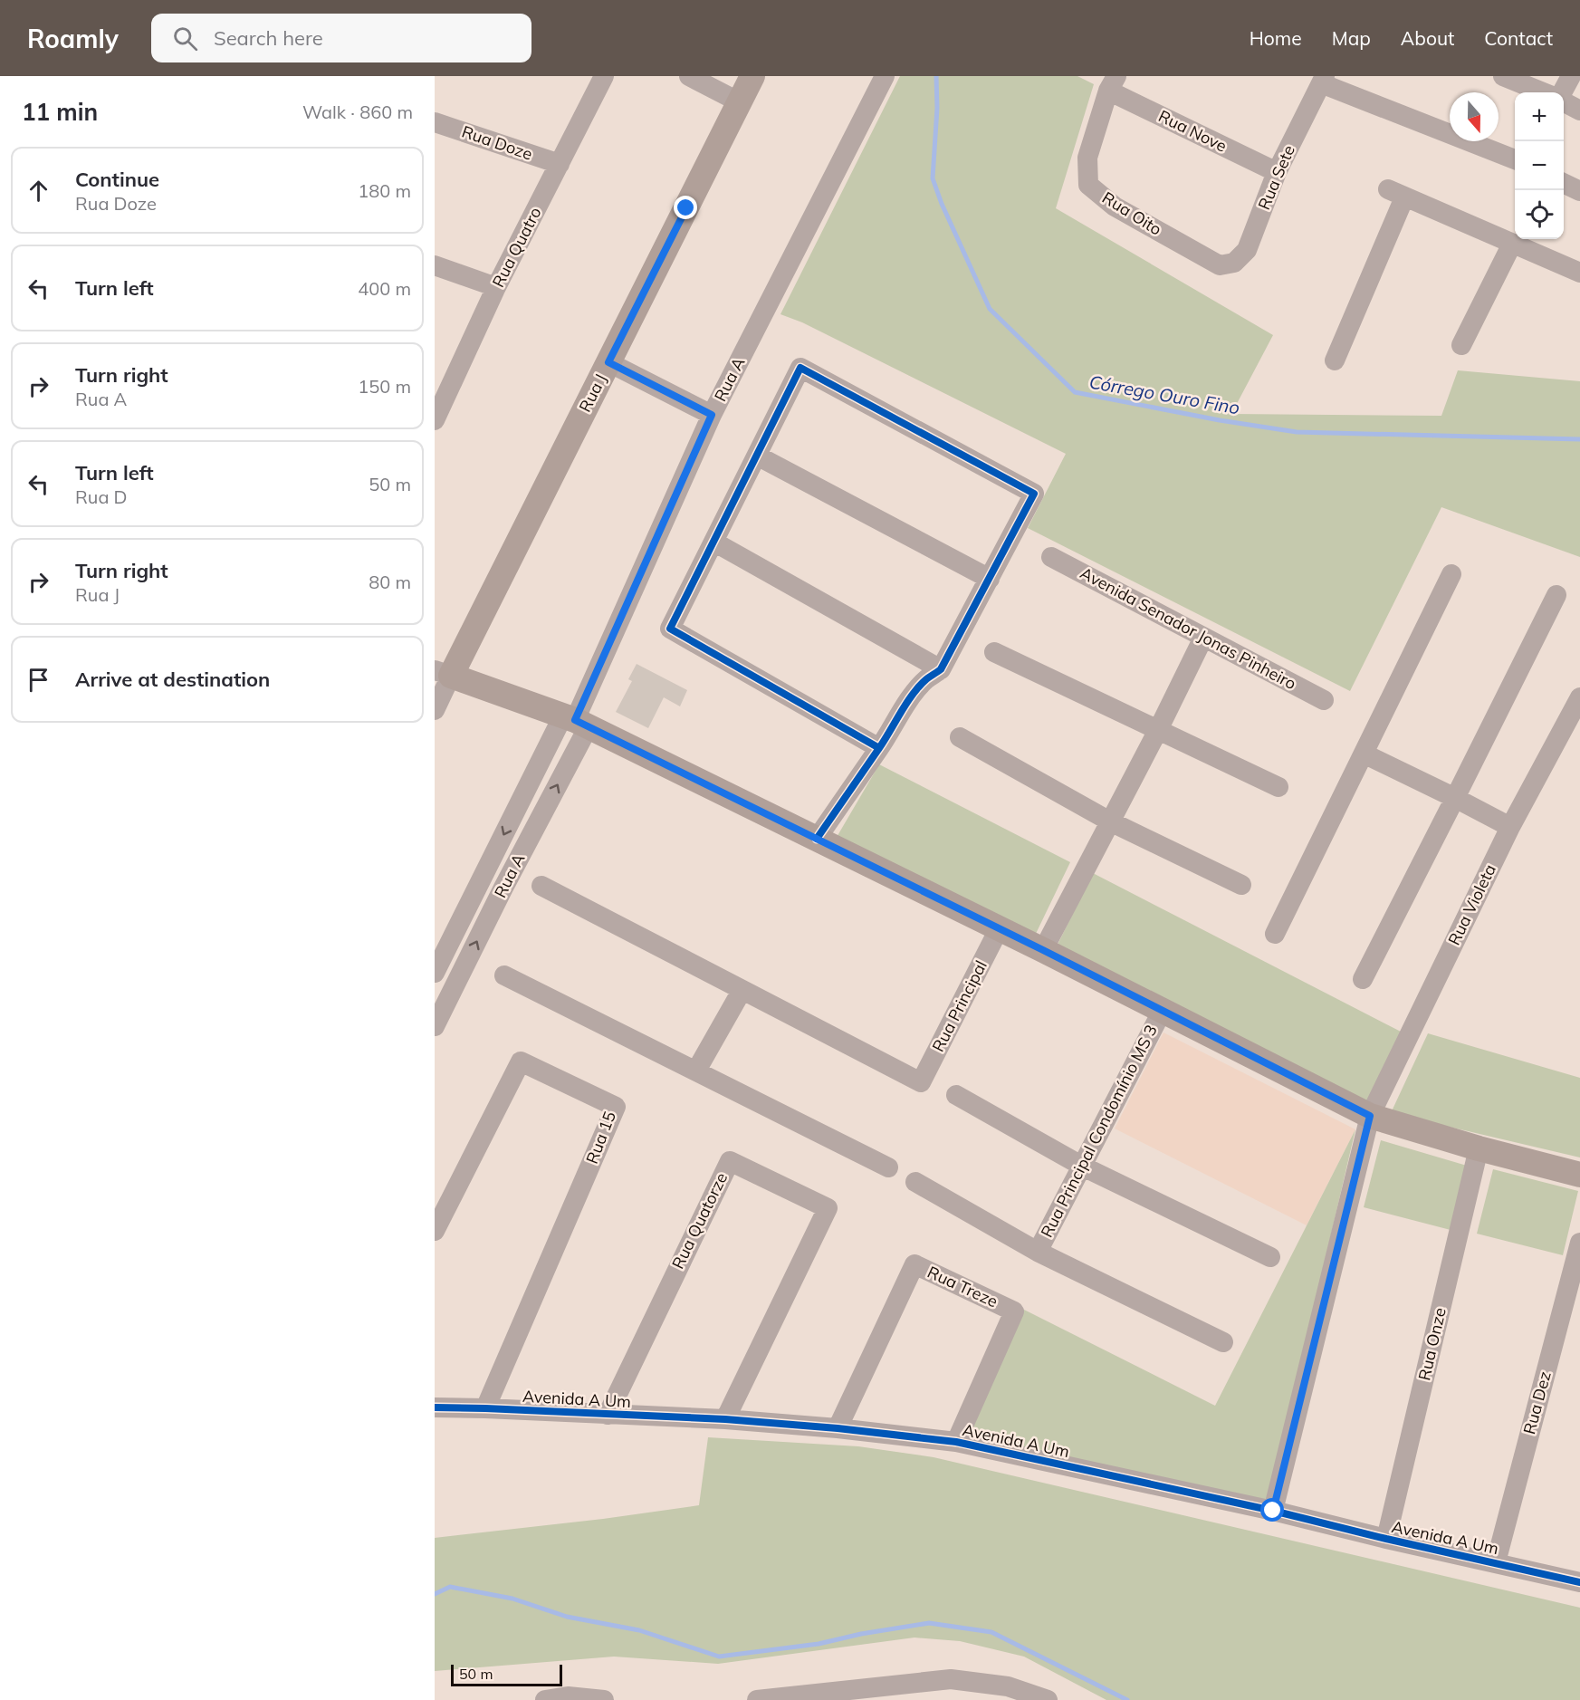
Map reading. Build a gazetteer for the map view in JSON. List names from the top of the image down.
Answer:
{
  "streets": {
    "main road": ["Rua J"],
    "street": [
      "Rua Nove",
      "Rua Doze",
      "Rua Sete",
      "Rua Oito",
      "Rua Quatro",
      "Rua A",
      "Avenida Senador Jonas Pinheiro",
      "Rua Violeta",
      "Rua Principal",
      "Rua Principal Condomínio MS 3",
      "Rua 15",
      "Rua Quatorze",
      "Rua Treze",
      "Rua Onze",
      "Avenida A Um",
      "Rua Dez"
    ]
  },
  "crossings": [
    ["Rua Nove", "Rua Sete"],
    ["Rua Nove", "Rua Oito"],
    ["Rua Doze", "Rua Quatro"],
    ["Rua Sete", "Rua Oito"],
    ["Rua 15", "Avenida A Um"],
    ["Rua Quatorze", "Avenida A Um"],
    ["Rua Treze", "Avenida A Um"],
    ["Rua Onze", "Avenida A Um"],
    ["Avenida A Um", "Rua Dez"]
  ],
  "water": ["Córrego Ouro Fino"],
  "scale_bar": "50 m",
  "north": "bottom",
  "page": {
    "header": "Roamly",
    "search": "Search here",
    "nav": [
      "Home",
      "Map",
      "About",
      "Contact"
    ],
    "heading": ["11 min", "Walk · 860 m"],
    "map_buttons": ["+", "−"],
    "list": [
      ["Continue", "Rua Doze", "180 m"],
      ["Turn left", "400 m"],
      ["Turn right", "Rua A", "150 m"],
      ["Turn left", "Rua D", "50 m"],
      ["Turn right", "Rua J", "80 m"],
      "Arrive at destination"
    ],
    "scale": "50 m"
  }
}
